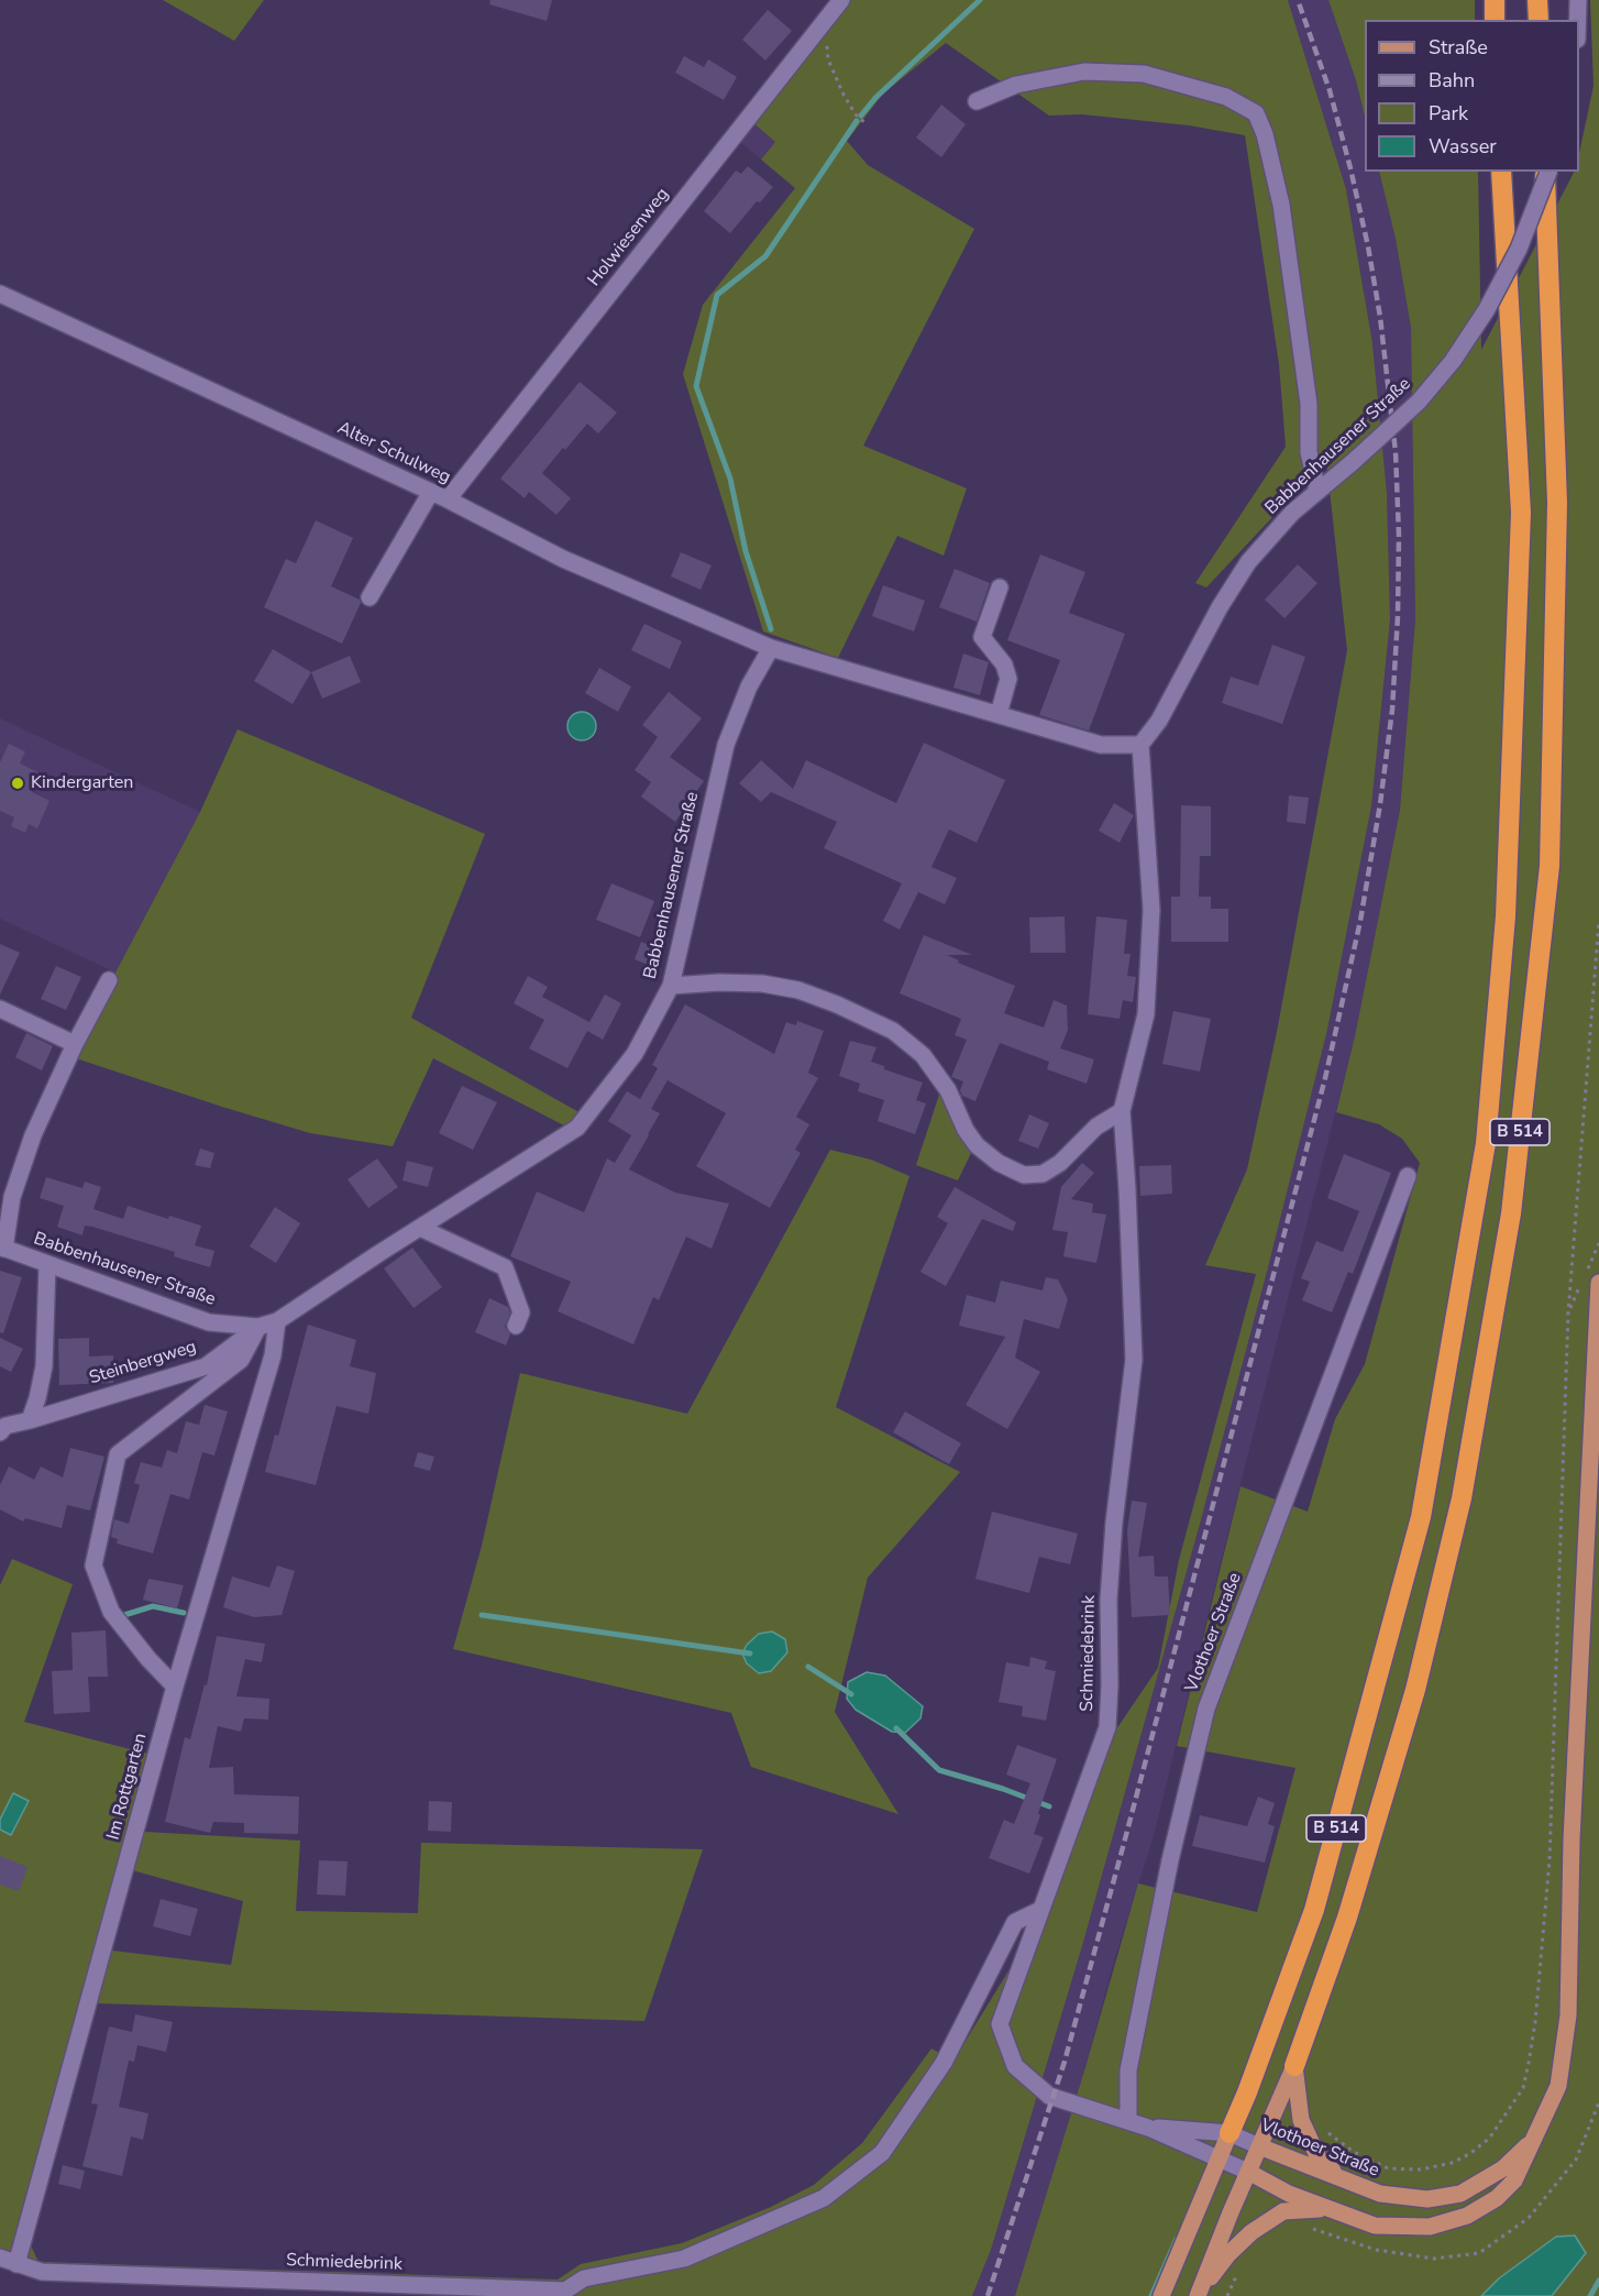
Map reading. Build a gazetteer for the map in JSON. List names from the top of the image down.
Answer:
{
  "streets": {
    "highway": ["B 514"],
    "main road": ["Vlothoer Straße"],
    "street": [
      "Holwiesenweg",
      "Babbenhausener Straße",
      "Alter Schulweg",
      "Steinbergweg",
      "Schmiedebrink",
      "Im Rottgarten"
    ]
  },
  "crossings": [
    ["Holwiesenweg", "Alter Schulweg"],
    ["Babbenhausener Straße", "Alter Schulweg"],
    ["Babbenhausener Straße", "Steinbergweg"],
    ["Babbenhausener Straße", "Im Rottgarten"],
    ["B 514", "Vlothoer Straße"],
    ["B 514", "Schmiedebrink"],
    ["Vlothoer Straße", "Schmiedebrink"],
    ["Schmiedebrink", "Im Rottgarten"]
  ],
  "places": ["Kindergarten"],
  "legend": [
    "Straße",
    "Bahn",
    "Park",
    "Wasser"
  ]
}
